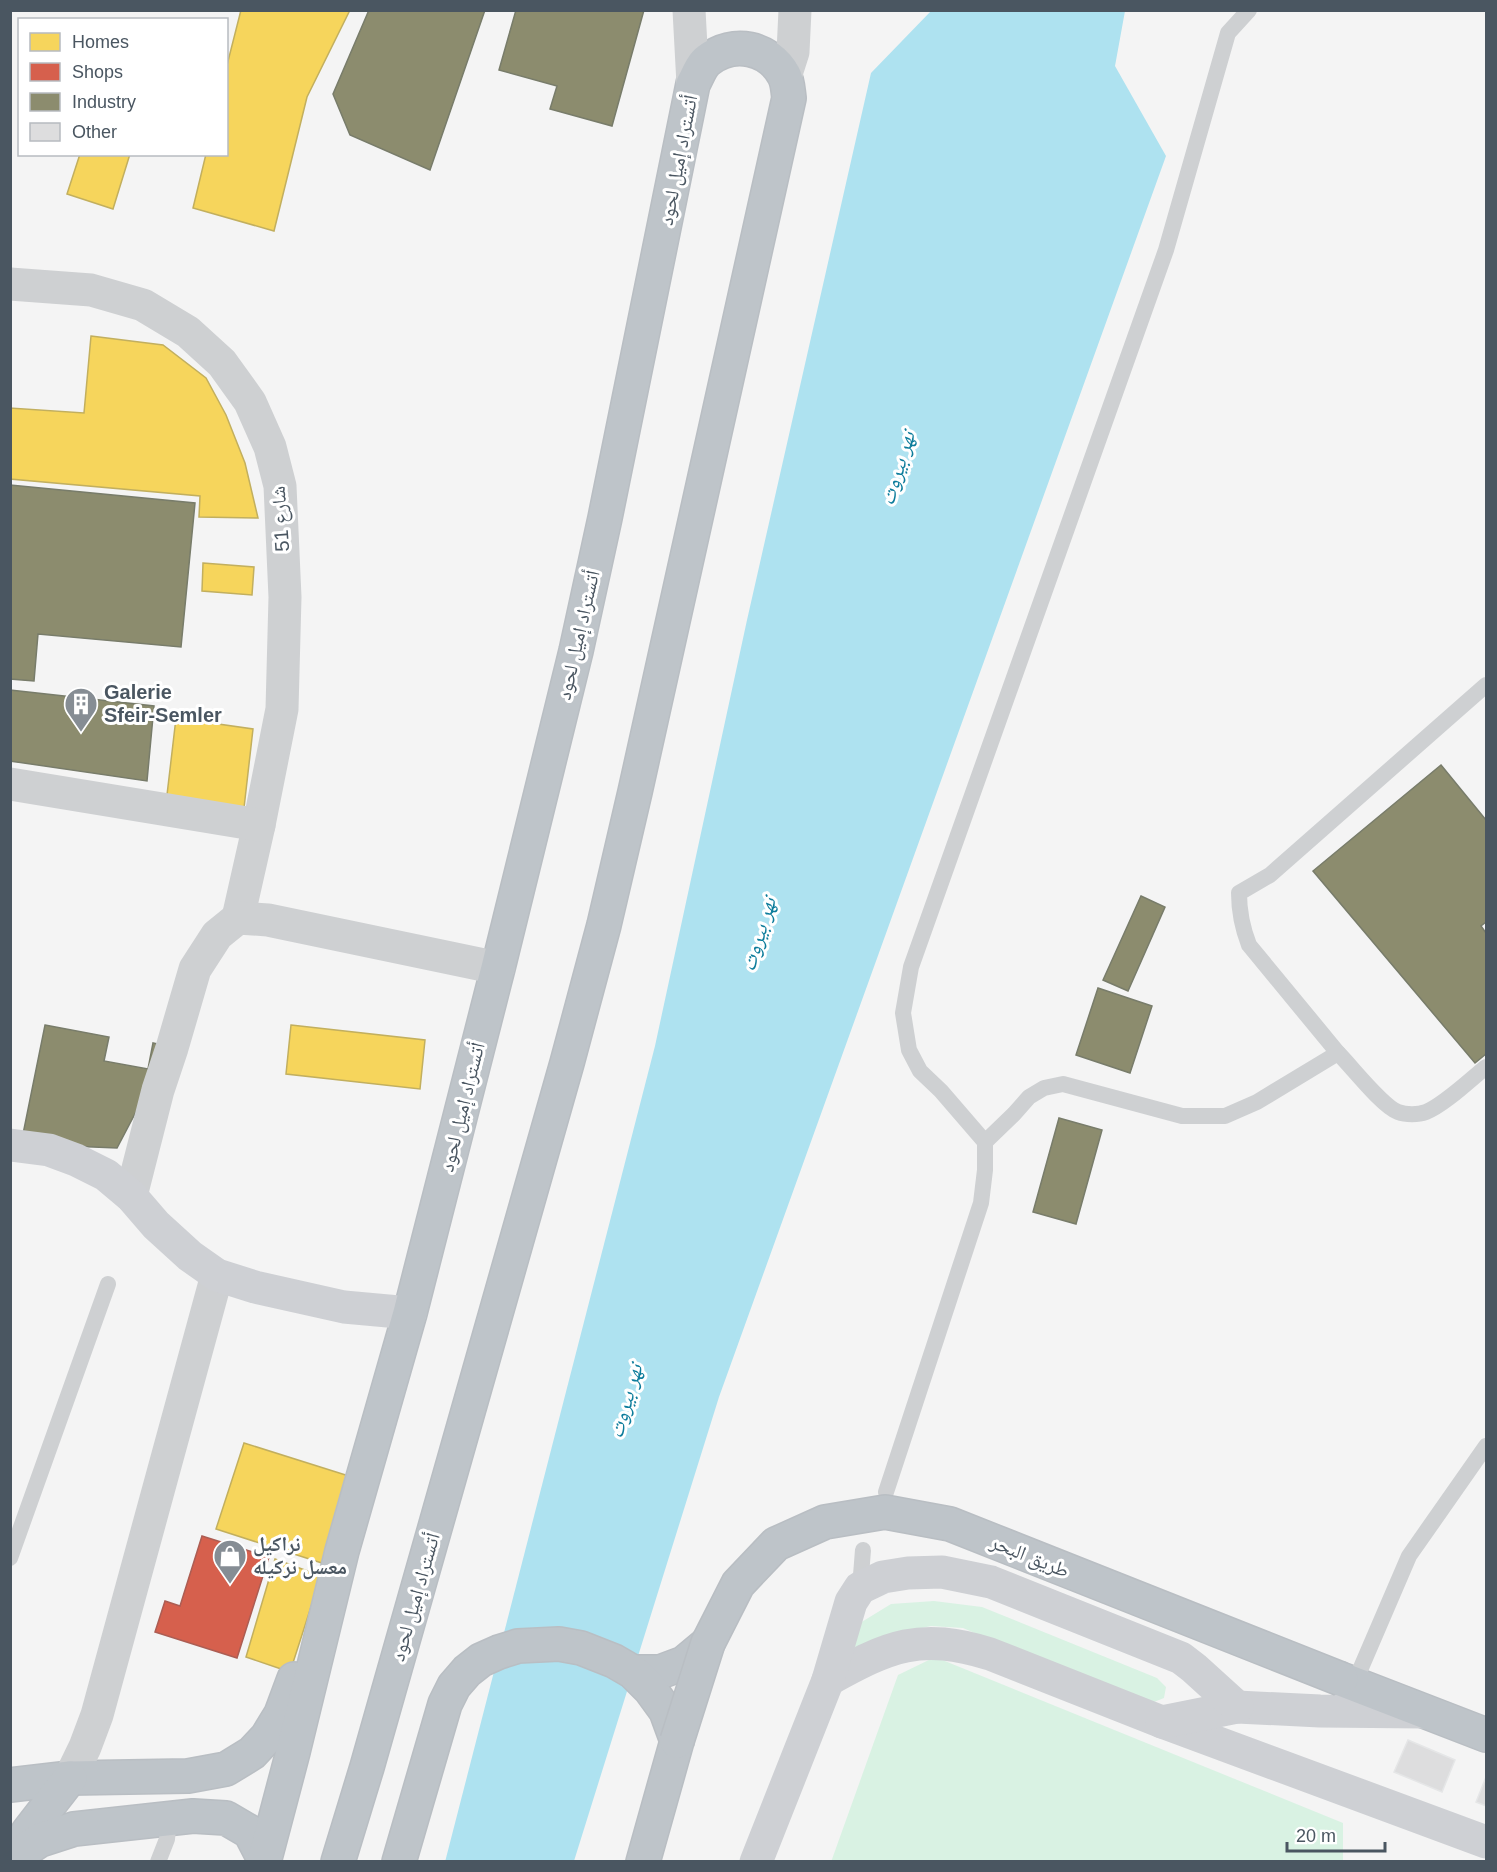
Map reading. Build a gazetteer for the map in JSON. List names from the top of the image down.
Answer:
{
  "streets": {
    "highway": ["أتستراد إميل لحود", "طريق البحر"],
    "street": ["شارع 51"]
  },
  "water": ["نهر بيروت"],
  "places": {
    "building": ["Galerie Sfeir-Semler"],
    "shop": ["نراكيل معسل نركيله"]
  },
  "legend": [
    "Homes",
    "Shops",
    "Industry",
    "Other"
  ],
  "scale_bar": "20 m"
}
